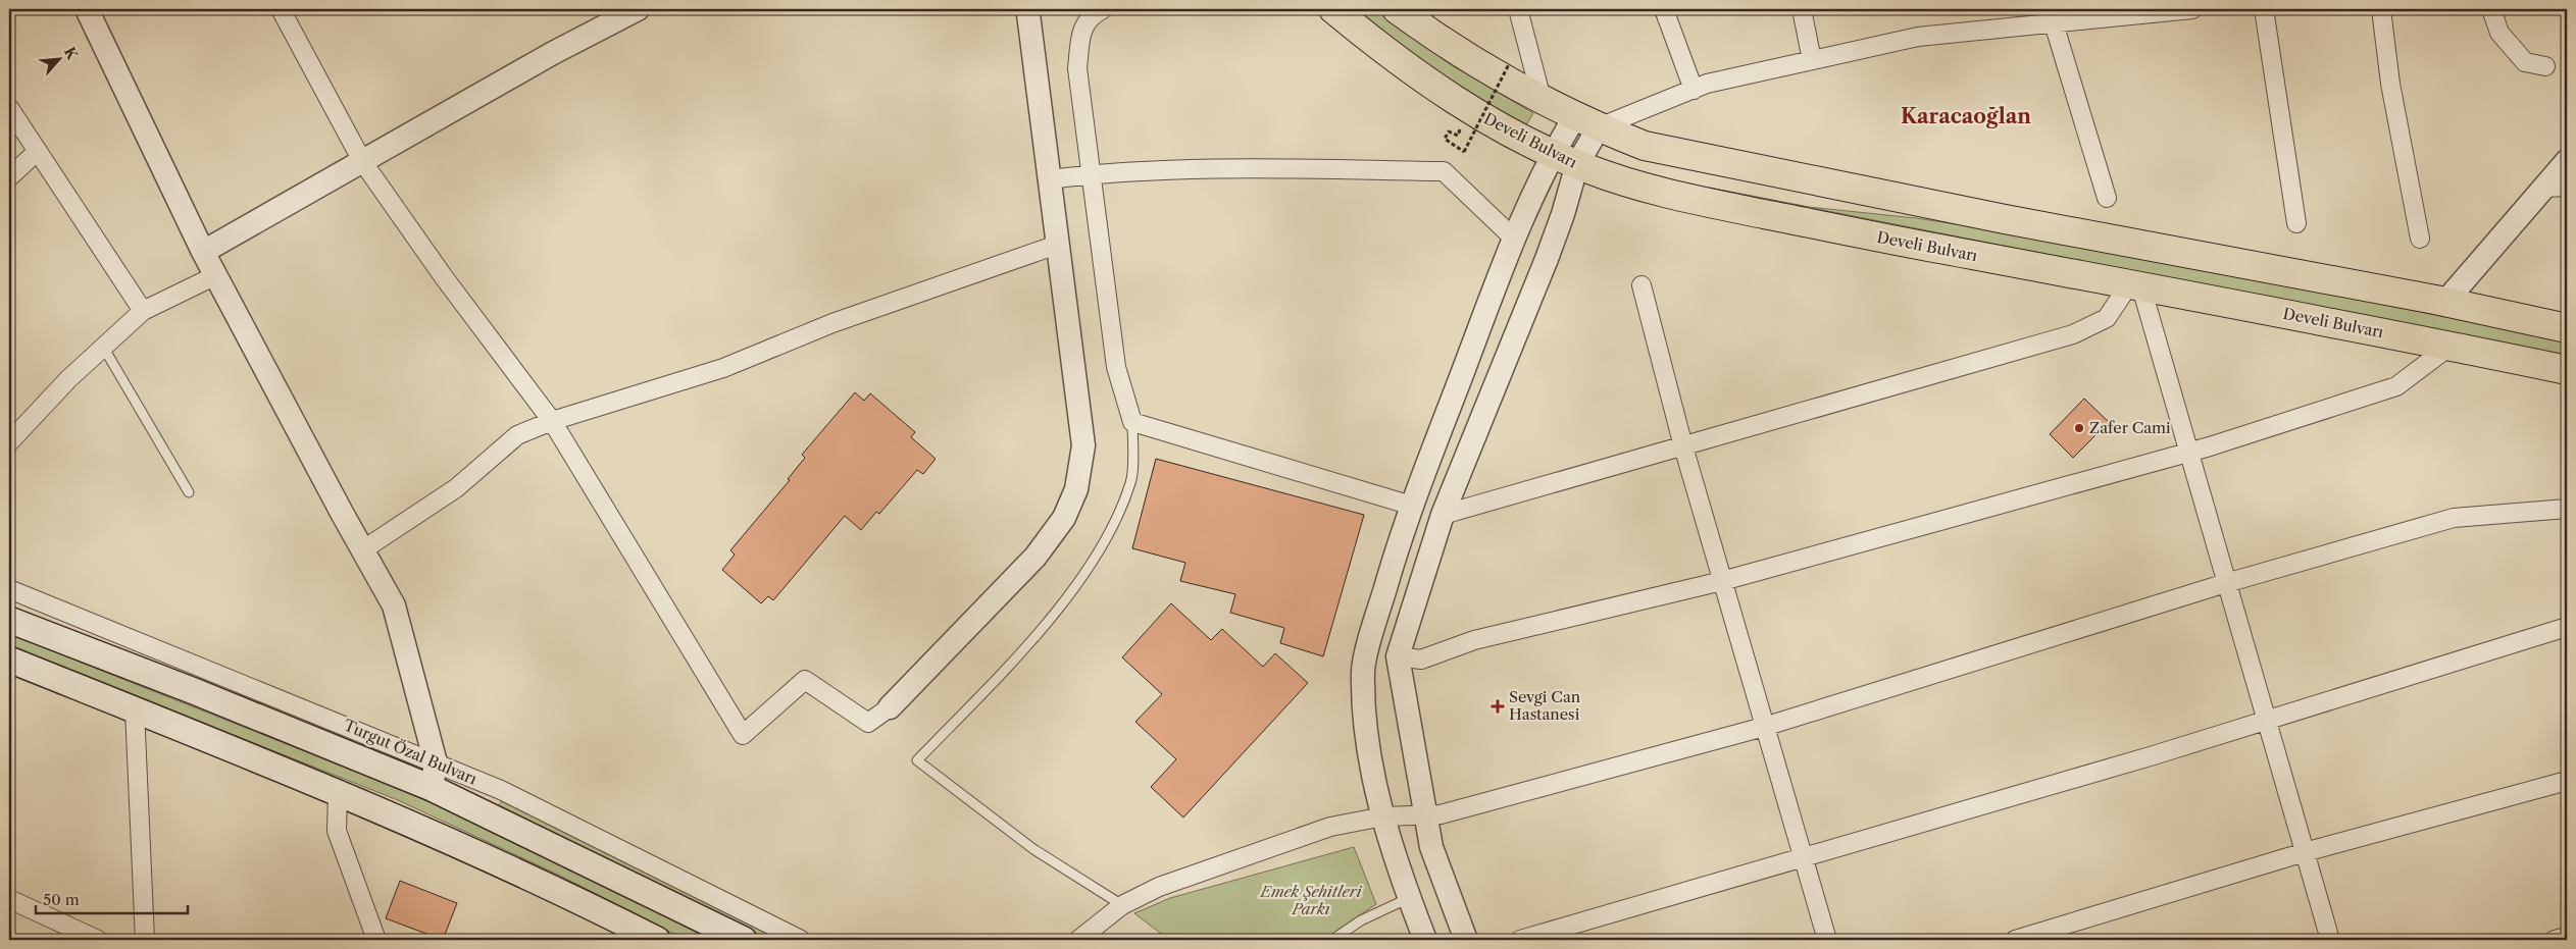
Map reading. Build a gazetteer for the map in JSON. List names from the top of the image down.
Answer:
{
  "streets": {
    "highway": ["Develi Bulvarı"],
    "main road": ["Turgut Özal Bulvarı"]
  },
  "districts": ["Karacaoğlan"],
  "parks": ["Emek Şehitleri Parkı"],
  "places": {
    "other": ["Zafer Cami"],
    "health": ["Sevgi Can Hastanesi"]
  },
  "scale_bar": "50 m",
  "north": "top right"
}
